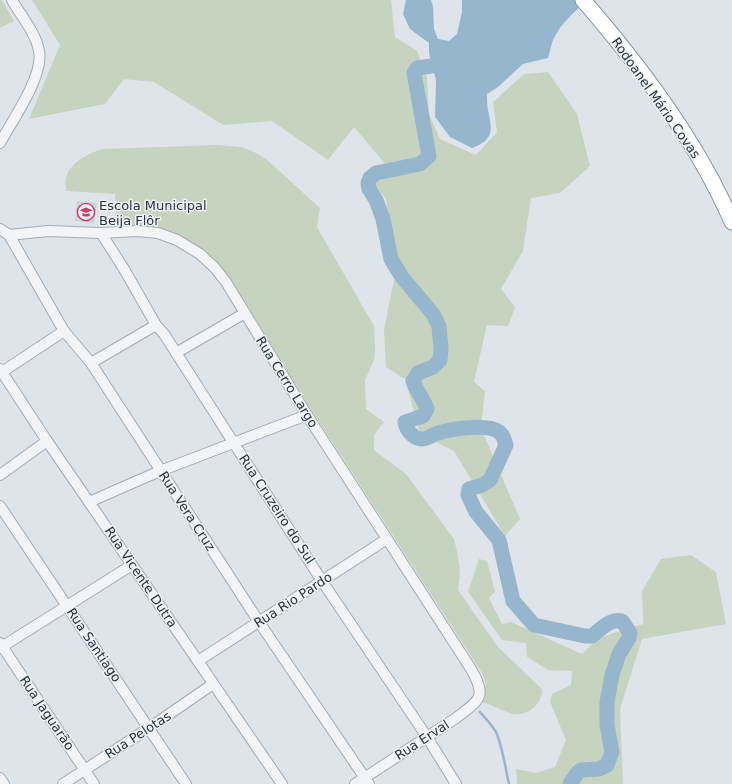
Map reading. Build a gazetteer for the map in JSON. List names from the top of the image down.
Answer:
{
  "streets": {
    "highway": ["Rodoanel Mário Covas"],
    "street": [
      "Rua Cerro Largo",
      "Rua Cruzeiro do Sul",
      "Rua Vera Cruz",
      "Rua Vicente Dutra",
      "Rua Rio Pardo",
      "Rua Santiago",
      "Rua Jaguarão",
      "Rua Pelotas",
      "Rua Erval"
    ]
  },
  "crossings": [
    ["Rua Cerro Largo", "Rua Cruzeiro do Sul"],
    ["Rua Cerro Largo", "Rua Vera Cruz"],
    ["Rua Cerro Largo", "Rua Rio Pardo"],
    ["Rua Cerro Largo", "Rua Erval"],
    ["Rua Cruzeiro do Sul", "Rua Rio Pardo"],
    ["Rua Cruzeiro do Sul", "Rua Erval"],
    ["Rua Vera Cruz", "Rua Rio Pardo"],
    ["Rua Vera Cruz", "Rua Erval"],
    ["Rua Vicente Dutra", "Rua Rio Pardo"],
    ["Rua Vicente Dutra", "Rua Pelotas"],
    ["Rua Santiago", "Rua Pelotas"],
    ["Rua Jaguarão", "Rua Pelotas"]
  ],
  "places": {
    "school or university": ["Escola Municipal Beija Flôr"]
  }
}
